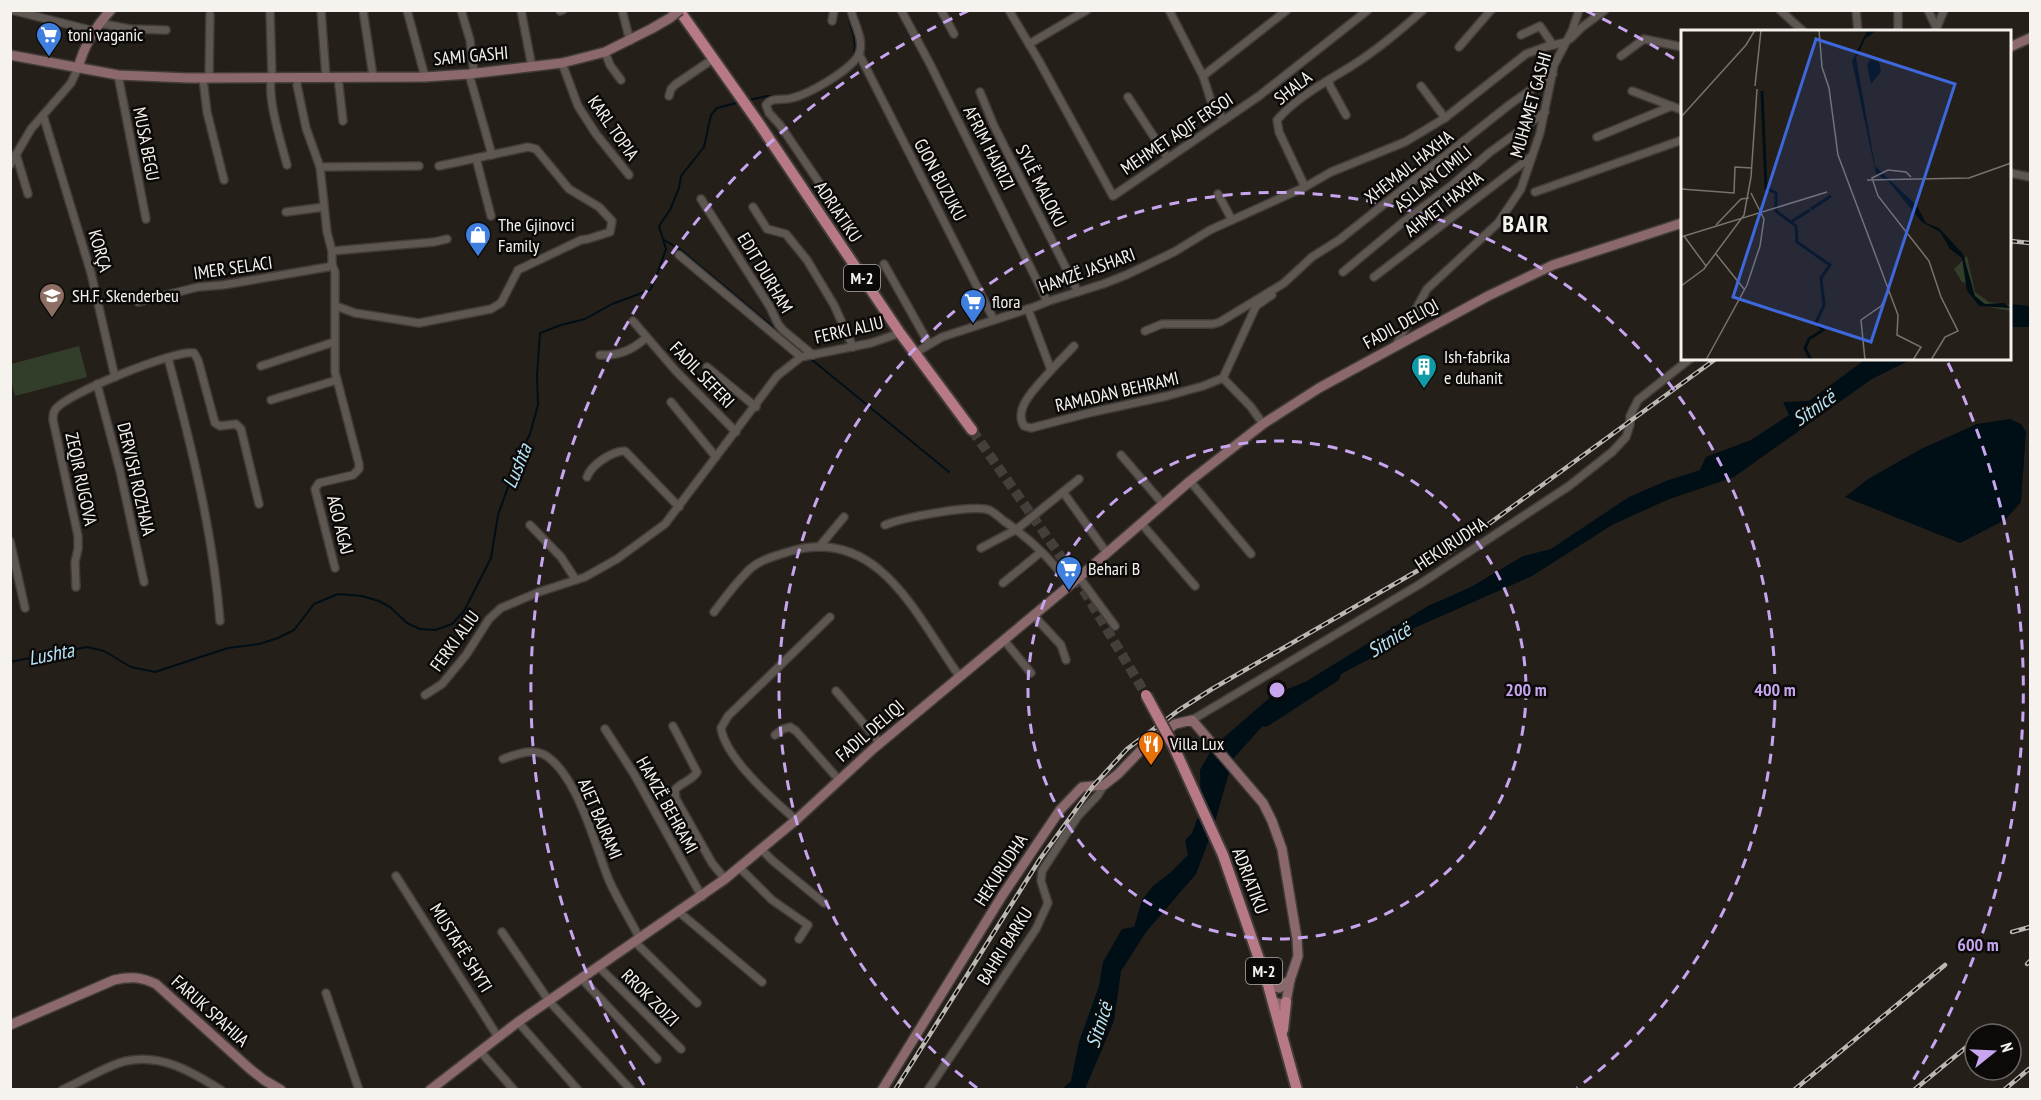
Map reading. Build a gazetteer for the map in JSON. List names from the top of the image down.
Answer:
{
  "streets": {
    "main road": ["ADRIATIKU", "M-2"],
    "street": [
      "SAMI GASHI",
      "SHALA",
      "MUHAMET GASHI",
      "KARL TOPIA",
      "MEHMET AQIF ERSOI",
      "MUSA BEGU",
      "AFRIM HAJRIZI",
      "XHEMAJL HAXHA",
      "ASLLAN CIMILI",
      "GJON BUZUKU",
      "SYLË MALOKU",
      "AHMET HAXHA",
      "KORÇA",
      "IMER SELACI",
      "HAMZË JASHARI",
      "EDIT DURHAM",
      "FADIL DELIQI",
      "FERKI ALIU",
      "FADIL SEFERI",
      "RAMADAN BEHRAMI",
      "ZEQIR RUGOVA",
      "DERVISH ROZHAJA",
      "AGO AGAJ",
      "HEKURUDHA",
      "HAMZË BEHRAMI",
      "AJET BAJRAMI",
      "BAHRI BARKU",
      "MUSTAFË SHYTI",
      "RROK ZOJZI",
      "FARUK SPAHIJA"
    ]
  },
  "crossings": [
    ["SAMI GASHI", "KARL TOPIA"],
    ["SAMI GASHI", "MUSA BEGU"],
    ["SAMI GASHI", "ADRIATIKU"],
    ["SAMI GASHI", "AGO AGAJ"],
    ["SHALA", "HAMZË JASHARI"],
    ["MUHAMET GASHI", "XHEMAJL HAXHA"],
    ["MUHAMET GASHI", "ASLLAN CIMILI"],
    ["MUHAMET GASHI", "AHMET HAXHA"],
    ["MUHAMET GASHI", "HAMZË JASHARI"],
    ["MUHAMET GASHI", "FADIL DELIQI"],
    ["AFRIM HAJRIZI", "HAMZË JASHARI"],
    ["XHEMAJL HAXHA", "RAMADAN BEHRAMI"],
    ["GJON BUZUKU", "HAMZË JASHARI"],
    ["SYLË MALOKU", "HAMZË JASHARI"],
    ["ADRIATIKU", "HAMZË JASHARI"],
    ["ADRIATIKU", "FERKI ALIU"],
    ["KORÇA", "ZEQIR RUGOVA"],
    ["IMER SELACI", "AGO AGAJ"],
    ["HAMZË JASHARI", "RAMADAN BEHRAMI"],
    ["EDIT DURHAM", "FERKI ALIU"],
    ["FADIL DELIQI", "HAMZË BEHRAMI"],
    ["FADIL DELIQI", "AJET BAJRAMI"],
    ["FADIL DELIQI", "MUSTAFË SHYTI"],
    ["FADIL DELIQI", "RROK ZOJZI"],
    ["FERKI ALIU", "FADIL SEFERI"],
    ["ZEQIR RUGOVA", "DERVISH ROZHAJA"],
    ["HEKURUDHA", "BAHRI BARKU"]
  ],
  "districts": ["BAIR"],
  "water": ["Sitnicë", "Lushta"],
  "places": {
    "supermarket": ["toni vaganic", "flora", "Behari B"],
    "shop": ["The Gjinovci Family"],
    "school or university": ["SH.F. Skenderbeu"],
    "building": ["Ish-fabrika e duhanit"],
    "restaurant": ["Villa Lux"]
  },
  "north": "right",
  "rings": ["200 m", "400 m", "600 m"]
}
